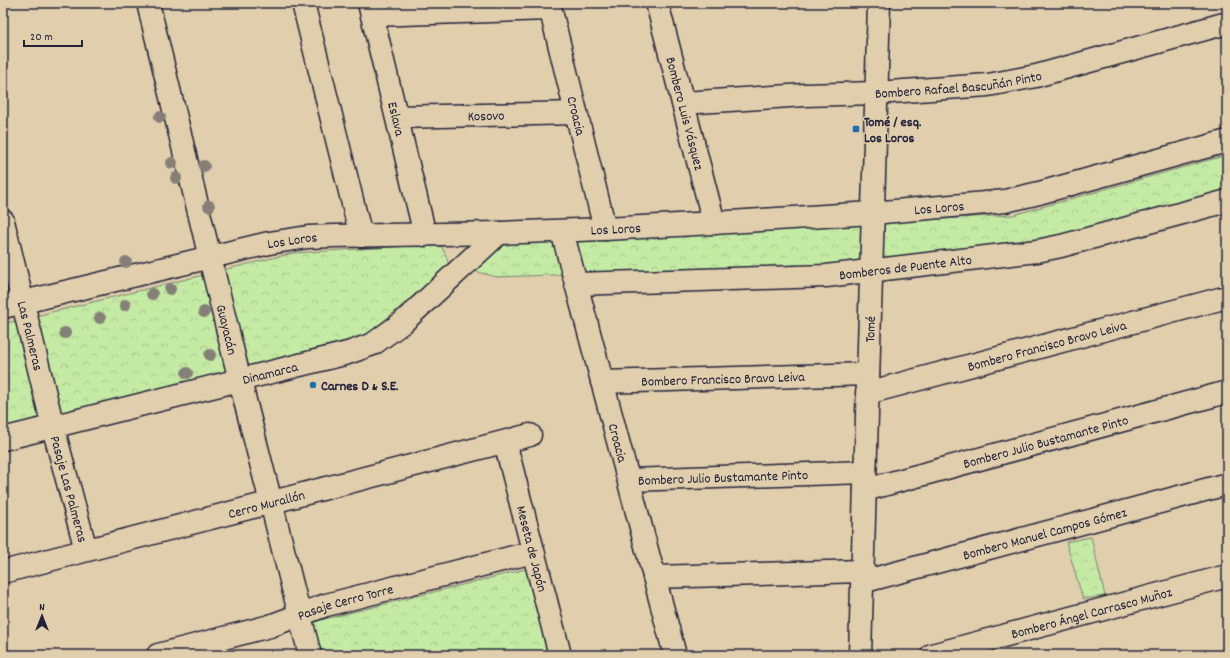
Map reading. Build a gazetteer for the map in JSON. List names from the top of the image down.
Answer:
{
  "streets": {
    "street": [
      "Bombero Rafael Bascuñán Pinto",
      "Bombero Luis Vásquez",
      "Kosovo",
      "Croacia",
      "Eslava",
      "Los Loros",
      "Bomberos de Puente Alto",
      "Guayacán",
      "Tomé",
      "Las Palmeras",
      "Bombero Francisco Bravo Leiva",
      "Dinamarca",
      "Bombero Julio Bustamante Pinto",
      "Pasaje Las Palmeras",
      "Cerro Murallón",
      "Bombero Manuel Campos Gómez",
      "Meseta de Japón",
      "Pasaje Cerro Torre",
      "Bombero Ángel Carrasco Muñoz"
    ]
  },
  "crossings": [
    ["Bombero Rafael Bascuñán Pinto", "Bombero Luis Vásquez"],
    ["Bombero Rafael Bascuñán Pinto", "Tomé"],
    ["Bombero Luis Vásquez", "Los Loros"],
    ["Kosovo", "Croacia"],
    ["Kosovo", "Eslava"],
    ["Croacia", "Los Loros"],
    ["Croacia", "Bomberos de Puente Alto"],
    ["Croacia", "Bombero Francisco Bravo Leiva"],
    ["Croacia", "Bombero Julio Bustamante Pinto"],
    ["Croacia", "Bombero Manuel Campos Gómez"],
    ["Eslava", "Los Loros"],
    ["Los Loros", "Guayacán"],
    ["Los Loros", "Tomé"],
    ["Los Loros", "Las Palmeras"],
    ["Los Loros", "Dinamarca"],
    ["Bomberos de Puente Alto", "Tomé"],
    ["Guayacán", "Dinamarca"],
    ["Guayacán", "Cerro Murallón"],
    ["Guayacán", "Pasaje Cerro Torre"],
    ["Tomé", "Bombero Francisco Bravo Leiva"],
    ["Tomé", "Bombero Julio Bustamante Pinto"],
    ["Tomé", "Bombero Manuel Campos Gómez"],
    ["Las Palmeras", "Dinamarca"],
    ["Las Palmeras", "Pasaje Las Palmeras"],
    ["Dinamarca", "Pasaje Las Palmeras"],
    ["Pasaje Las Palmeras", "Cerro Murallón"],
    ["Cerro Murallón", "Meseta de Japón"],
    ["Meseta de Japón", "Pasaje Cerro Torre"]
  ],
  "places": {
    "transit": ["Tomé / esq. Los Loros"],
    "other": ["Carnes D & S.E."]
  },
  "scale_bar": "20 m",
  "north": "top"
}
